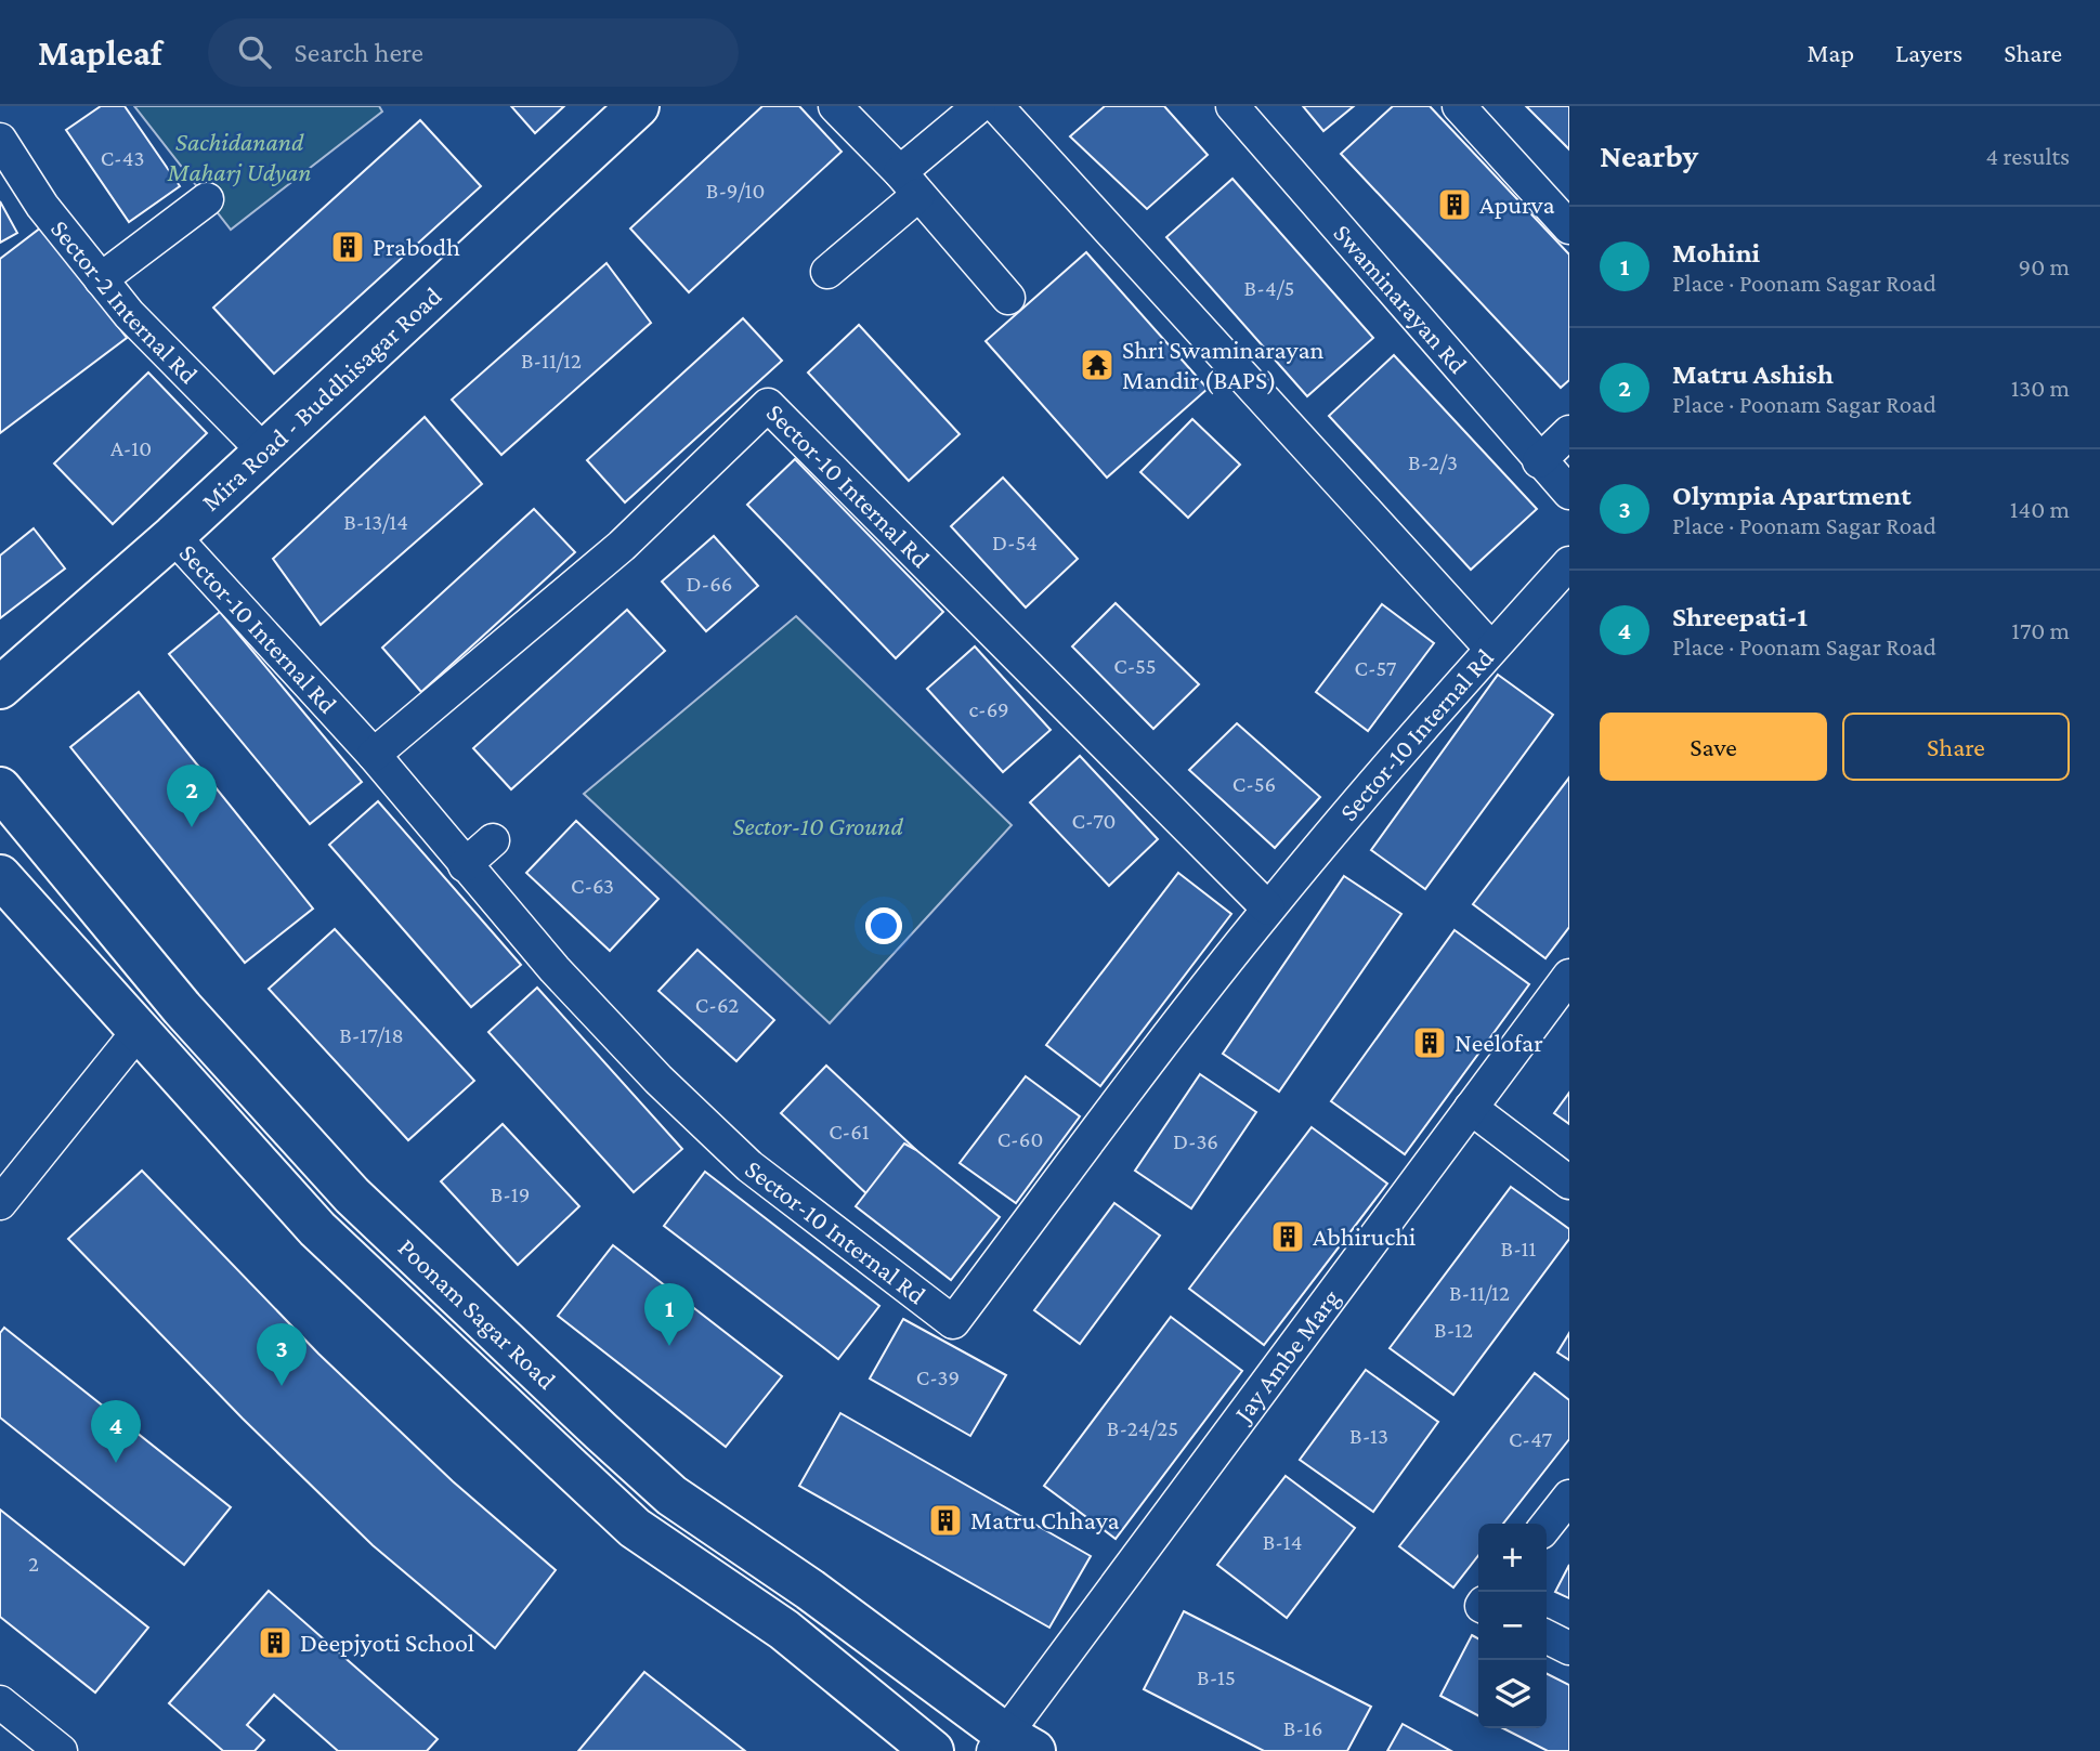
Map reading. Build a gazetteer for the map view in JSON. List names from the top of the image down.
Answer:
{
  "streets": {
    "main road": ["Mira Road - Buddhisagar Road", "Poonam Sagar Road"],
    "street": [
      "Swaminarayan Rd",
      "Sector-2 Internal Rd",
      "Sector-10 Internal Rd",
      "Jay Ambe Marg"
    ]
  },
  "crossings": [
    ["Sector-2 Internal Rd", "Mira Road - Buddhisagar Road"],
    ["Mira Road - Buddhisagar Road", "Sector-10 Internal Rd"],
    ["Poonam Sagar Road", "Jay Ambe Marg"]
  ],
  "parks": ["Sachidanand Maharj Udyan", "Sector-10 Ground"],
  "places": {
    "building": [
      "Apurva",
      "Prabodh",
      "Neelofar",
      "Abhiruchi",
      "Matru Chhaya",
      "Deepjyoti School"
    ],
    "temple": ["Shri Swaminarayan Mandir (BAPS)"]
  },
  "house_numbers": [
    "C-43",
    "B-9/10",
    "B-4/5",
    "B-11/12",
    "A-10",
    "B-2/3",
    "B-13/14",
    "D-54",
    "D-66",
    "C-55",
    "C-57",
    "c-69",
    "C-56",
    "C-70",
    "C-63",
    "C-62",
    "B-17/18",
    "C-61",
    "C-60",
    "D-36",
    "B-19",
    "B-11",
    "B-11/12",
    "B-12",
    "C-39",
    "B-24/25",
    "B-13",
    "C-47",
    "B-14",
    "2",
    "B-15",
    "B-16"
  ],
  "page": {
    "header": "Mapleaf",
    "search": "Search here",
    "nav": ["Map", "Layers", "Share"],
    "heading": ["Nearby", "4 results"],
    "list": [
      {
        "mark": "1",
        "name": "Mohini",
        "note": "Place · Poonam Sagar Road",
        "value": "90 m"
      },
      {
        "mark": "2",
        "name": "Matru Ashish",
        "note": "Place · Poonam Sagar Road",
        "value": "130 m"
      },
      {
        "mark": "3",
        "name": "Olympia Apartment",
        "note": "Place · Poonam Sagar Road",
        "value": "140 m"
      },
      {
        "mark": "4",
        "name": "Shreepati-1",
        "note": "Place · Poonam Sagar Road",
        "value": "170 m"
      }
    ],
    "buttons": ["Save", "Share"],
    "pins": [
      "2",
      "1",
      "3",
      "4"
    ],
    "map_buttons": ["+", "−"]
  }
}
